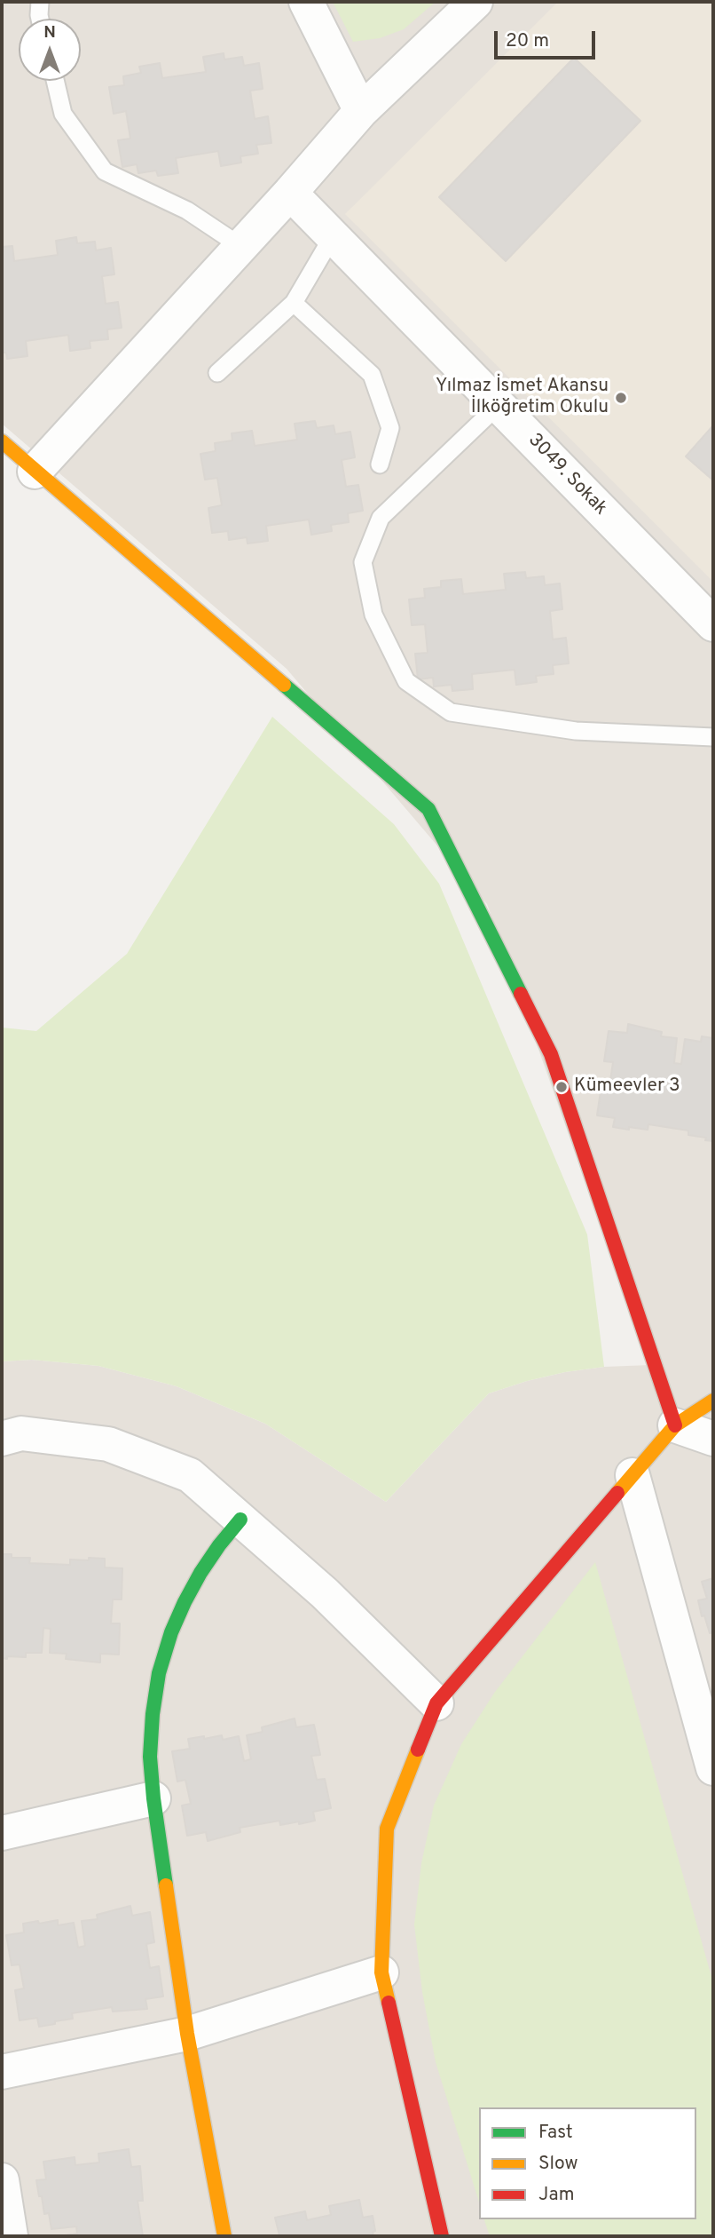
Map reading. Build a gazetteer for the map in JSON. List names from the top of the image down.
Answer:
{
  "streets": {
    "street": ["3049. Sokak"]
  },
  "places": ["Yılmaz İsmet Akansu İlköğretim Okulu", "Kümeevler 3"],
  "legend": ["Fast", "Slow", "Jam"],
  "scale_bar": "20 m",
  "north": "top"
}
